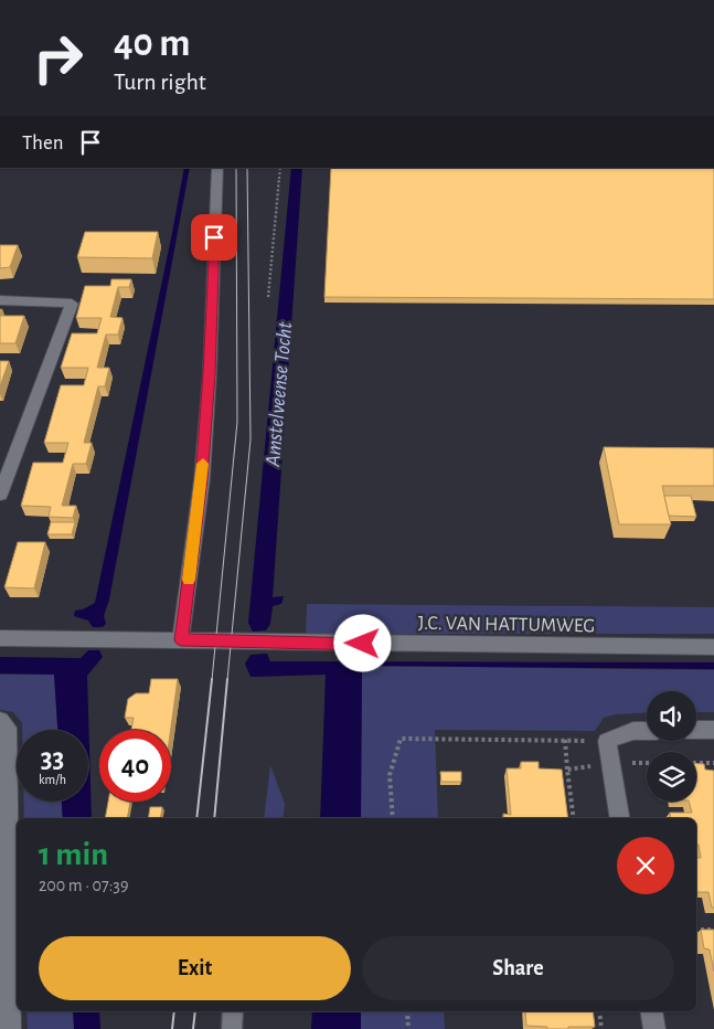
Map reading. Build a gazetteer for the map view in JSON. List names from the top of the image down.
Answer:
{
  "streets": {
    "street": ["J.C. VAN HATTUMWEG"]
  },
  "water": ["Amstelveense Tocht"],
  "page": {
    "turn": ["40 m", "Turn right"],
    "then": "Then",
    "speed": "33 km/h",
    "limit": "40",
    "heading": ["1 min", "200 m · 07:39"],
    "buttons": ["Exit", "Share"]
  }
}
